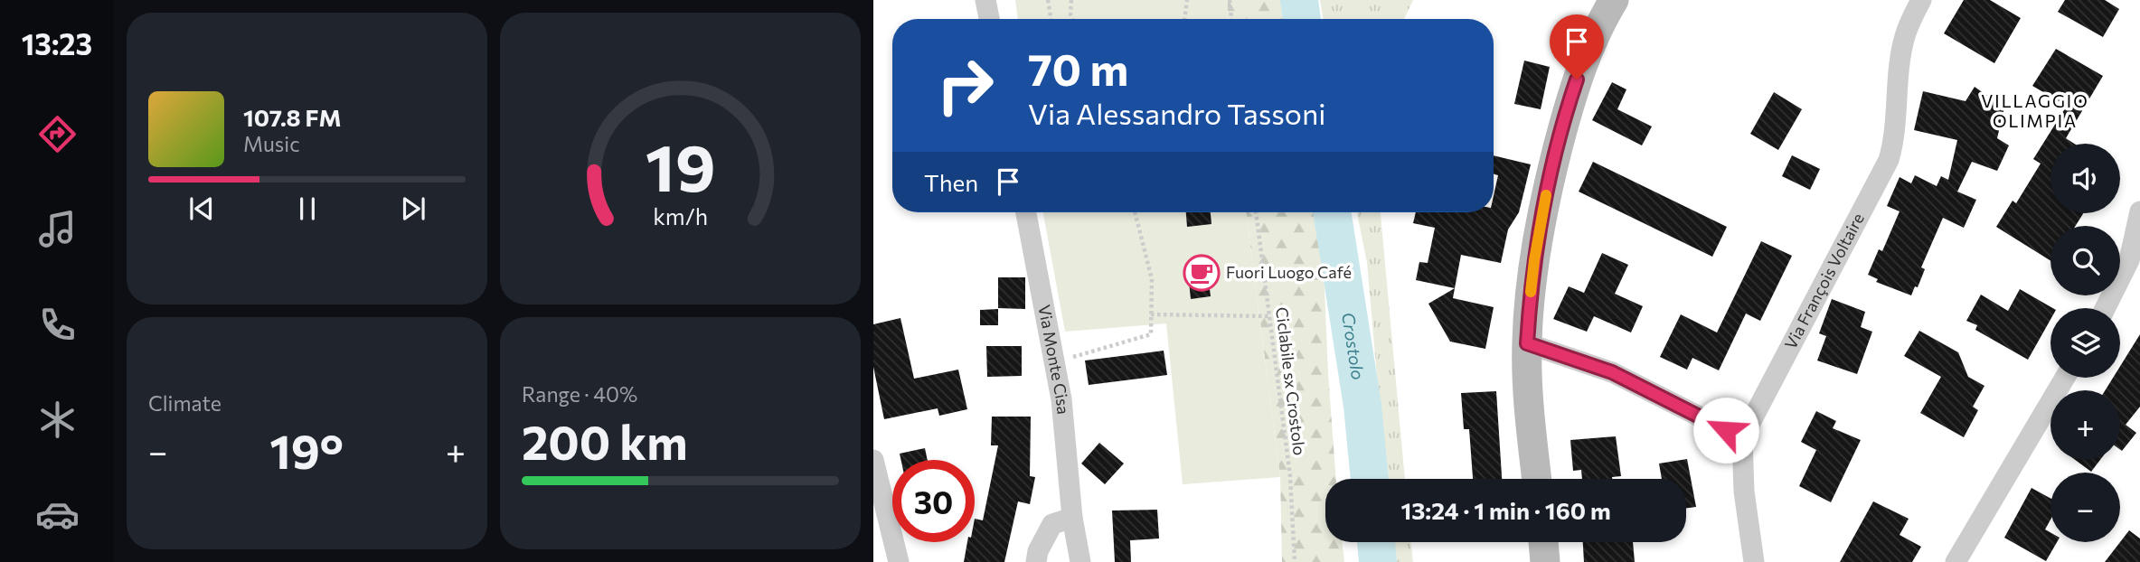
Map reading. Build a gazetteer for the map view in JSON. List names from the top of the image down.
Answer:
{
  "streets": {
    "street": ["Via François Voltaire", "Via Monte Cisa"],
    "path": ["Ciclabile sx Crostolo"]
  },
  "districts": ["VILLAGGIO OLIMPIA"],
  "water": ["Crostolo"],
  "places": {
    "cafe": ["Fuori Luogo Café"]
  },
  "page": {
    "tabs": "13:23",
    "turn": ["70 m", "Via Alessandro Tassoni"],
    "song": ["107.8 FM", "Music"],
    "map_buttons": ["+", "−"],
    "then": "Then",
    "tile": [
      "Climate",
      ["Range · 40%", "200 km"]
    ],
    "heat": ["−", "19°", "+"],
    "limit": "30",
    "trip": "13:24 · 1 min · 160 m",
    "gauge": ["19", "km/h"]
  }
}
